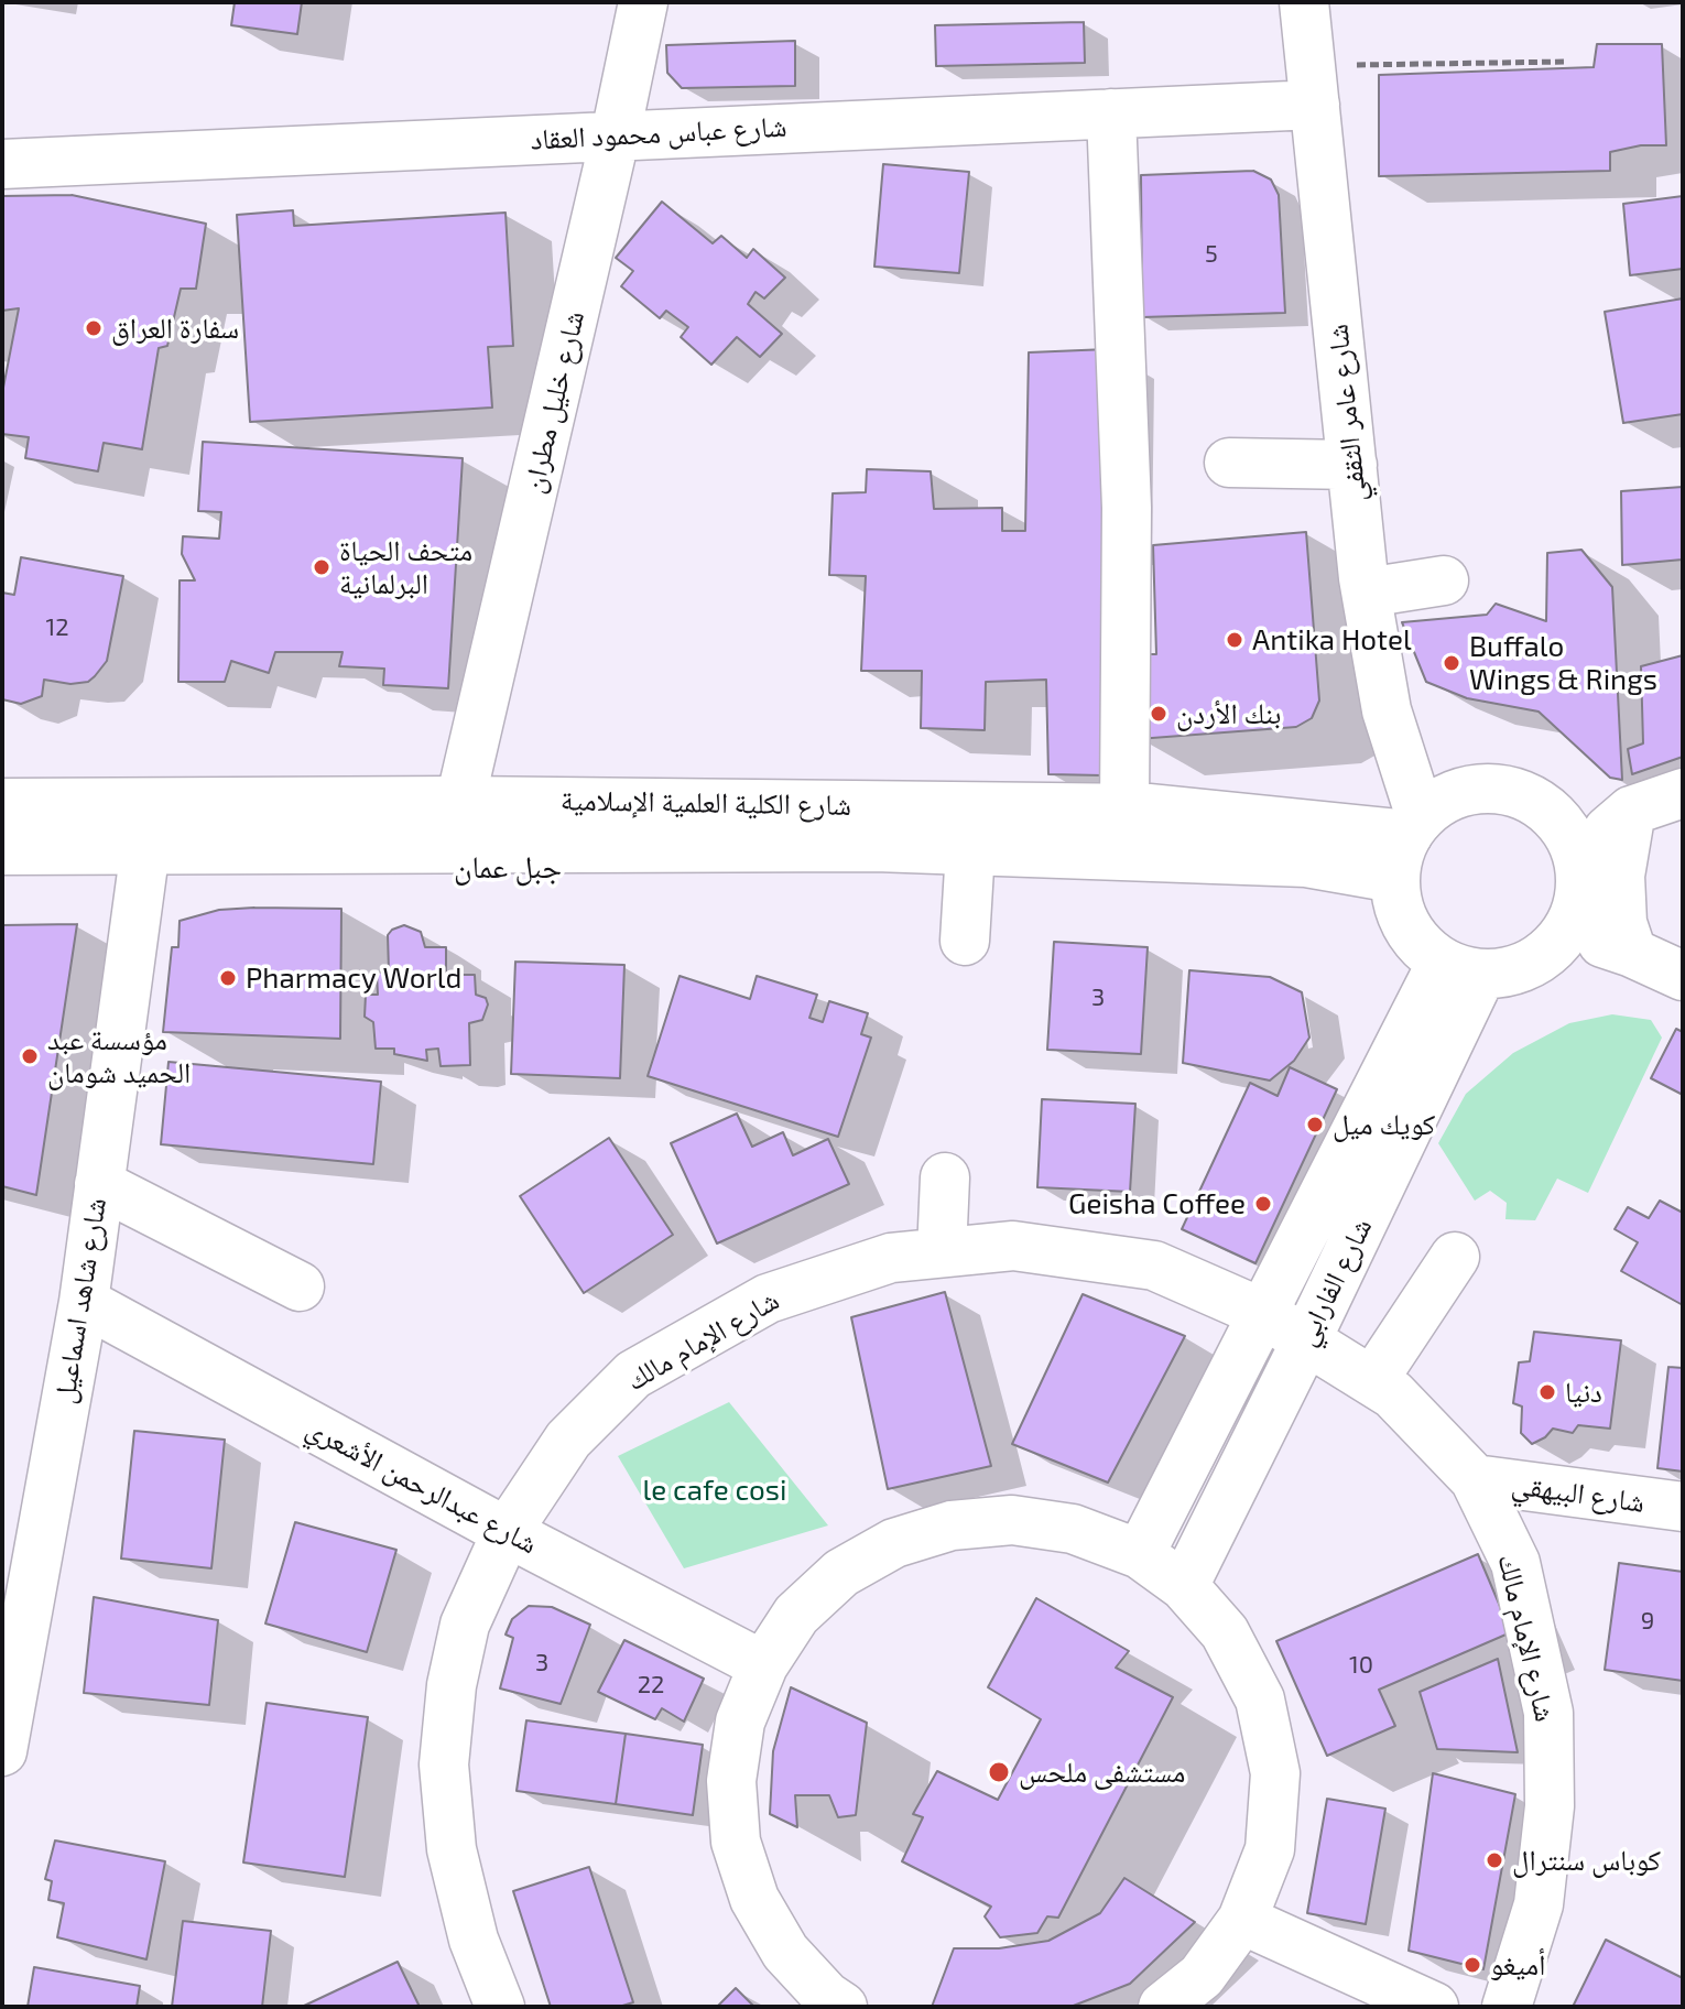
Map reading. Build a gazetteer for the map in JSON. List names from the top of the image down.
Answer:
{
  "streets": {
    "street": [
      "شارع عباس محمود العقاد",
      "شارع خليل مطران",
      "شارع عامر الثقفي",
      "شارع الكلية العلمية الإسلامية",
      "شارع الفارابي",
      "شارع شاهد اسماعيل",
      "شارع الإمام مالك",
      "شارع عبدالرحمن الأشعري",
      "شارع البيهقي"
    ]
  },
  "crossings": [
    ["شارع عباس محمود العقاد", "شارع خليل مطران"],
    ["شارع عباس محمود العقاد", "شارع عامر الثقفي"],
    ["شارع خليل مطران", "شارع الكلية العلمية الإسلامية"],
    ["شارع عامر الثقفي", "شارع الكلية العلمية الإسلامية"],
    ["شارع عامر الثقفي", "شارع الفارابي"],
    ["شارع الكلية العلمية الإسلامية", "شارع الفارابي"],
    ["شارع الكلية العلمية الإسلامية", "شارع شاهد اسماعيل"],
    ["شارع الفارابي", "شارع الإمام مالك"],
    ["شارع شاهد اسماعيل", "شارع عبدالرحمن الأشعري"],
    ["شارع الإمام مالك", "شارع عبدالرحمن الأشعري"],
    ["شارع الإمام مالك", "شارع البيهقي"]
  ],
  "districts": ["جبل عمان"],
  "parks": ["le cafe cosi"],
  "places": [
    "سفارة العراق",
    "متحف الحياة البرلمانية",
    "Antika Hotel",
    "Buffalo Wings & Rings",
    "بنك الأردن",
    "Pharmacy World",
    "مؤسسة عبد الحميد شومان",
    "كويك ميل",
    "Geisha Coffee",
    "دنيا",
    "مستشفى ملحس",
    "كوباس سنترال",
    "أميغو"
  ],
  "house_numbers": [
    "5",
    "12",
    "3",
    "9",
    "3",
    "10",
    "22"
  ]
}
